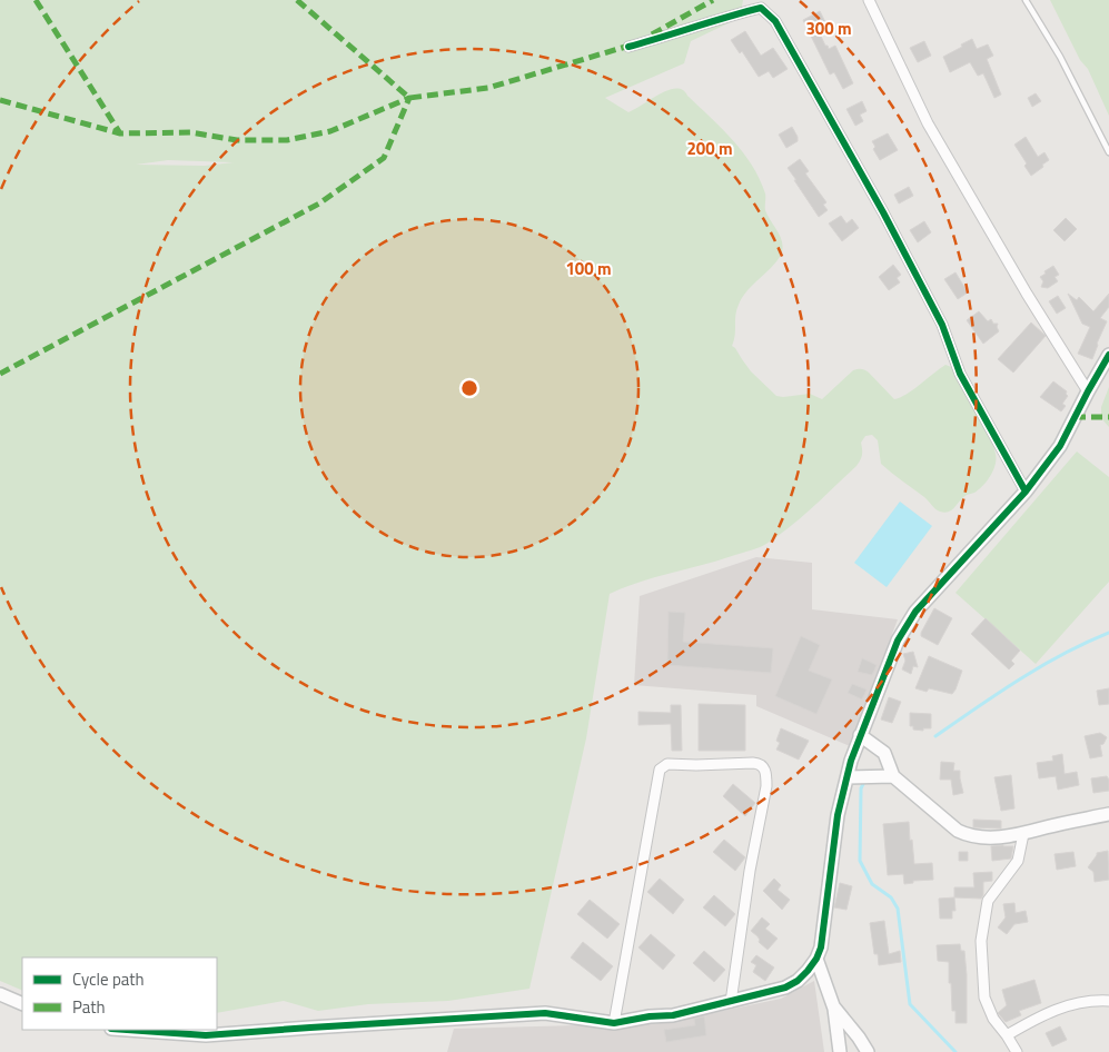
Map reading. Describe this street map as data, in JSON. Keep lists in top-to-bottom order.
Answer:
{
  "legend": ["Cycle path", "Path"],
  "rings": ["300 m", "200 m", "100 m"]
}
